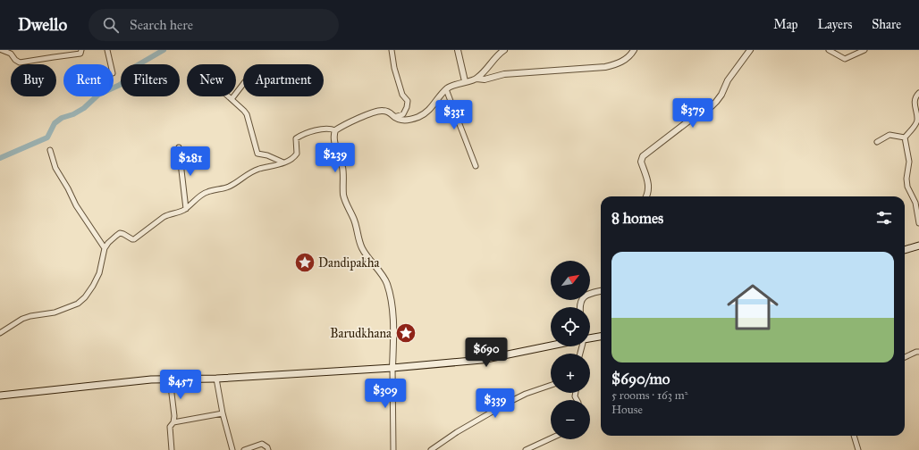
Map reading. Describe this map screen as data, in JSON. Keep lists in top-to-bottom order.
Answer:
{
  "places": {
    "place": ["Dandipakha", "Barudkhana"]
  },
  "north": "top right",
  "page": {
    "header": "Dwello",
    "search": "Search here",
    "nav": ["Map", "Layers", "Share"],
    "chip": [
      "Buy",
      "Rent",
      "Filters",
      "New",
      "Apartment"
    ],
    "price": [
      "$379",
      "$331",
      "$239",
      "$281",
      "$690",
      "$457",
      "$309",
      "$339"
    ],
    "heading": "8 homes",
    "list": [
      {
        "name": "$690/mo",
        "note": "5 rooms · 163 m² · House"
      }
    ],
    "map_buttons": ["+", "−"]
  }
}
